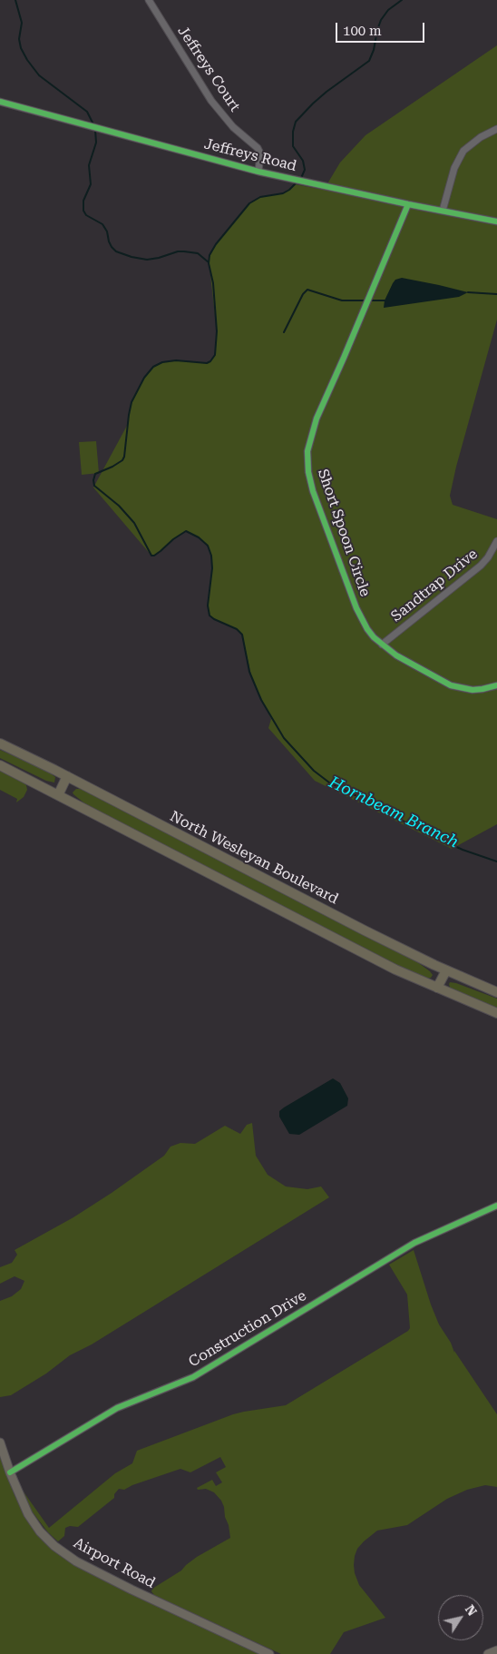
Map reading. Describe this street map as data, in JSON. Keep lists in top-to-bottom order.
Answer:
{
  "streets": {
    "highway": ["North Wesleyan Boulevard"],
    "main road": ["Airport Road"],
    "street": [
      "Jeffreys Court",
      "Jeffreys Road",
      "Short Spoon Circle",
      "Sandtrap Drive",
      "Construction Drive"
    ]
  },
  "crossings": [
    ["Jeffreys Court", "Jeffreys Road"],
    ["Jeffreys Road", "Short Spoon Circle"],
    ["Short Spoon Circle", "Sandtrap Drive"],
    ["Construction Drive", "Airport Road"]
  ],
  "water": ["Hornbeam Branch"],
  "scale_bar": "100 m",
  "north": "top right"
}
